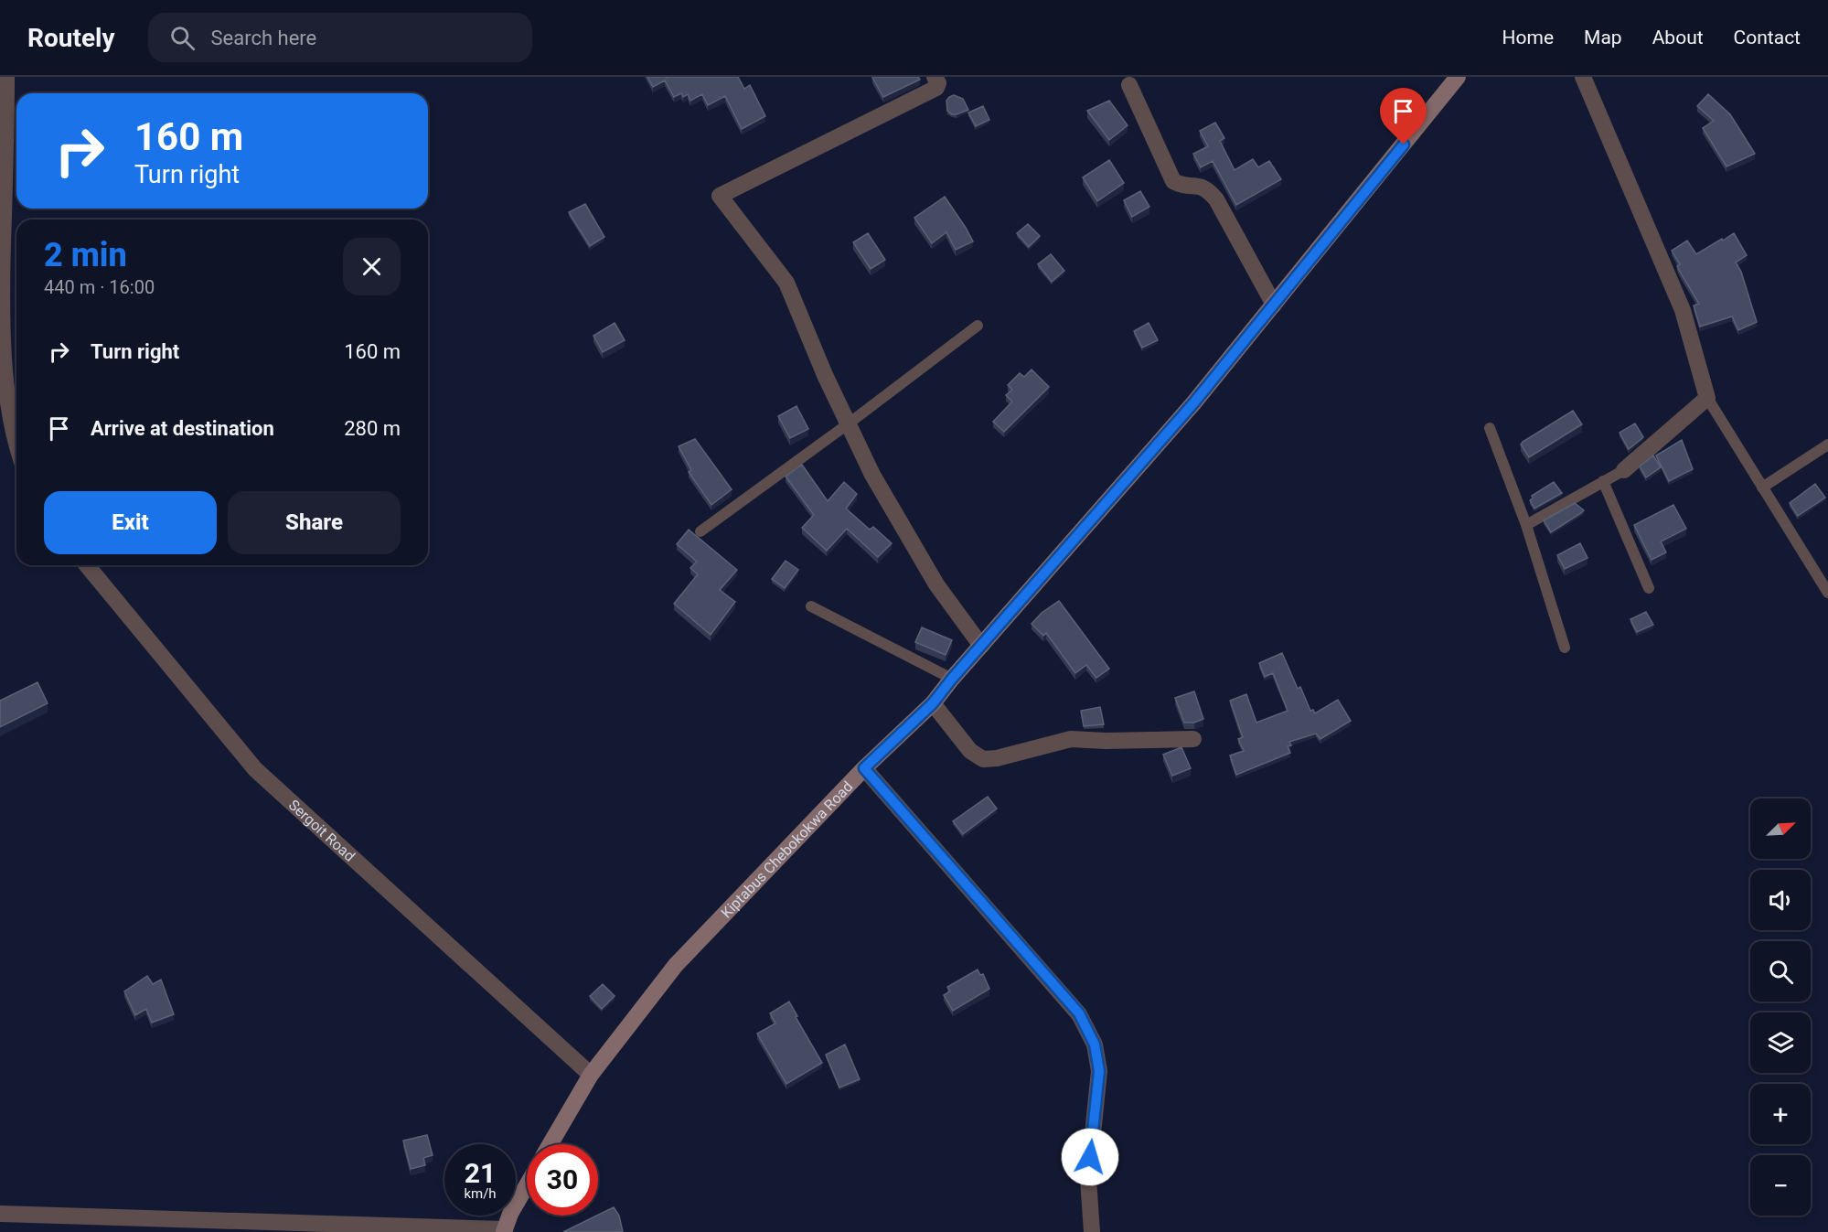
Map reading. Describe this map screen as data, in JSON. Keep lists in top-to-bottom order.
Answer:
{
  "streets": {
    "street": ["Sergoit Road", "Kiptabus Chebokokwa Road"]
  },
  "crossings": [
    ["Sergoit Road", "Kiptabus Chebokokwa Road"]
  ],
  "north": "top right",
  "page": {
    "header": "Routely",
    "search": "Search here",
    "nav": [
      "Home",
      "Map",
      "About",
      "Contact"
    ],
    "turn": ["160 m", "Turn right"],
    "heading": ["2 min", "440 m · 16:00"],
    "list": [
      {
        "name": "Turn right",
        "value": "160 m"
      },
      {
        "name": "Arrive at destination",
        "value": "280 m"
      }
    ],
    "buttons": ["Exit", "Share"],
    "map_buttons": ["+", "−"],
    "speed": "21 km/h",
    "limit": "30"
  }
}
